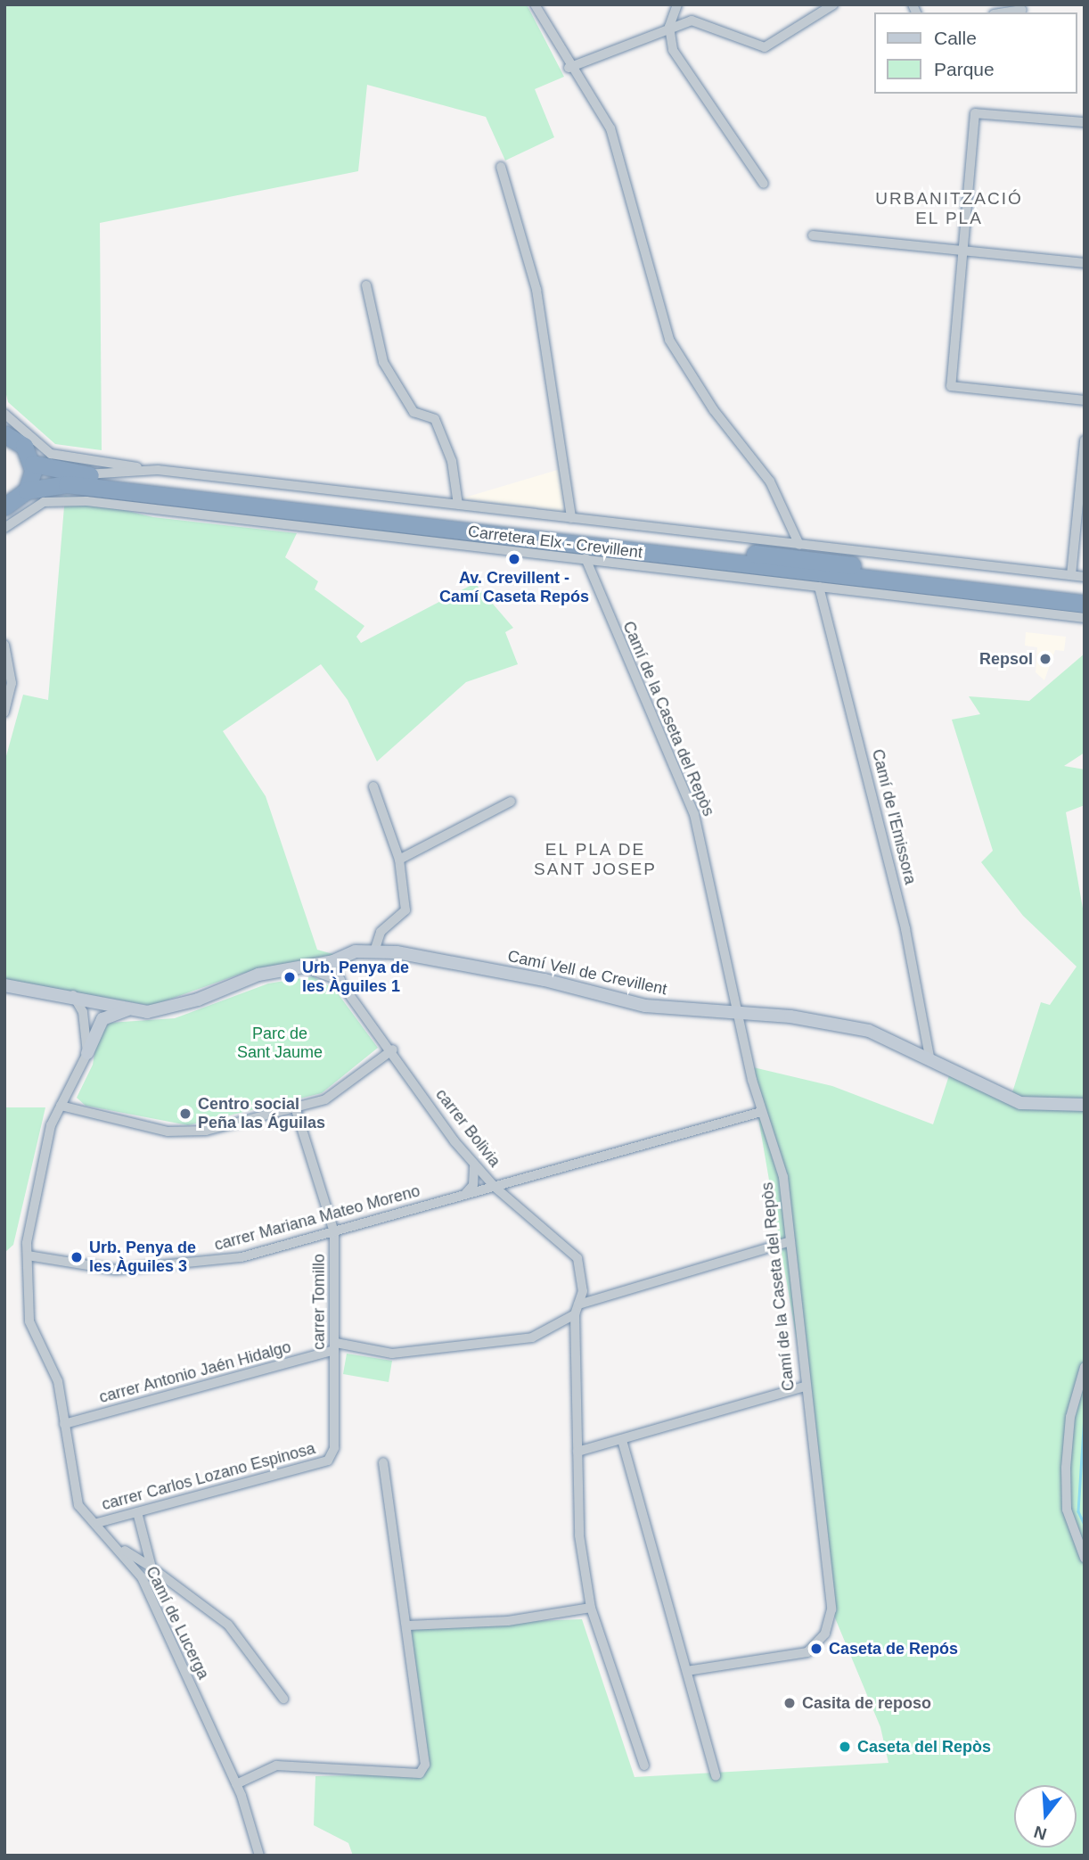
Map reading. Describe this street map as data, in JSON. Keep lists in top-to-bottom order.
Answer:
{
  "streets": {
    "highway": ["Carretera Elx - Crevillent"],
    "street": [
      "Camí de la Caseta del Repòs",
      "Camí de l'Emissora",
      "Camí Vell de Crevillent",
      "carrer Bolivia",
      "carrer Mariana Mateo Moreno",
      "carrer Tomillo",
      "carrer Antonio Jaén Hidalgo",
      "carrer Carlos Lozano Espinosa",
      "Camí de Lucerga"
    ]
  },
  "crossings": [
    ["Camí de la Caseta del Repòs", "Camí Vell de Crevillent"],
    ["Camí de la Caseta del Repòs", "carrer Mariana Mateo Moreno"],
    ["Camí de l'Emissora", "Camí Vell de Crevillent"],
    ["carrer Bolivia", "carrer Mariana Mateo Moreno"],
    ["carrer Mariana Mateo Moreno", "carrer Tomillo"],
    ["carrer Mariana Mateo Moreno", "Camí de Lucerga"],
    ["carrer Tomillo", "carrer Antonio Jaén Hidalgo"],
    ["carrer Tomillo", "carrer Carlos Lozano Espinosa"],
    ["carrer Antonio Jaén Hidalgo", "Camí de Lucerga"],
    ["carrer Carlos Lozano Espinosa", "Camí de Lucerga"]
  ],
  "districts": ["URBANITZACIÓ EL PLA", "EL PLA DE SANT JOSEP"],
  "parks": ["Parc de Sant Jaume"],
  "places": [
    "Av. Crevillent - Camí Caseta Repós",
    "Repsol",
    "Urb. Penya de les Àguiles 1",
    "Centro social Peña las Águilas",
    "Urb. Penya de les Àguiles 3",
    "Caseta de Repós",
    "Casita de reposo",
    "Caseta del Repòs"
  ],
  "legend": ["Calle", "Parque"],
  "north": "bottom"
}
